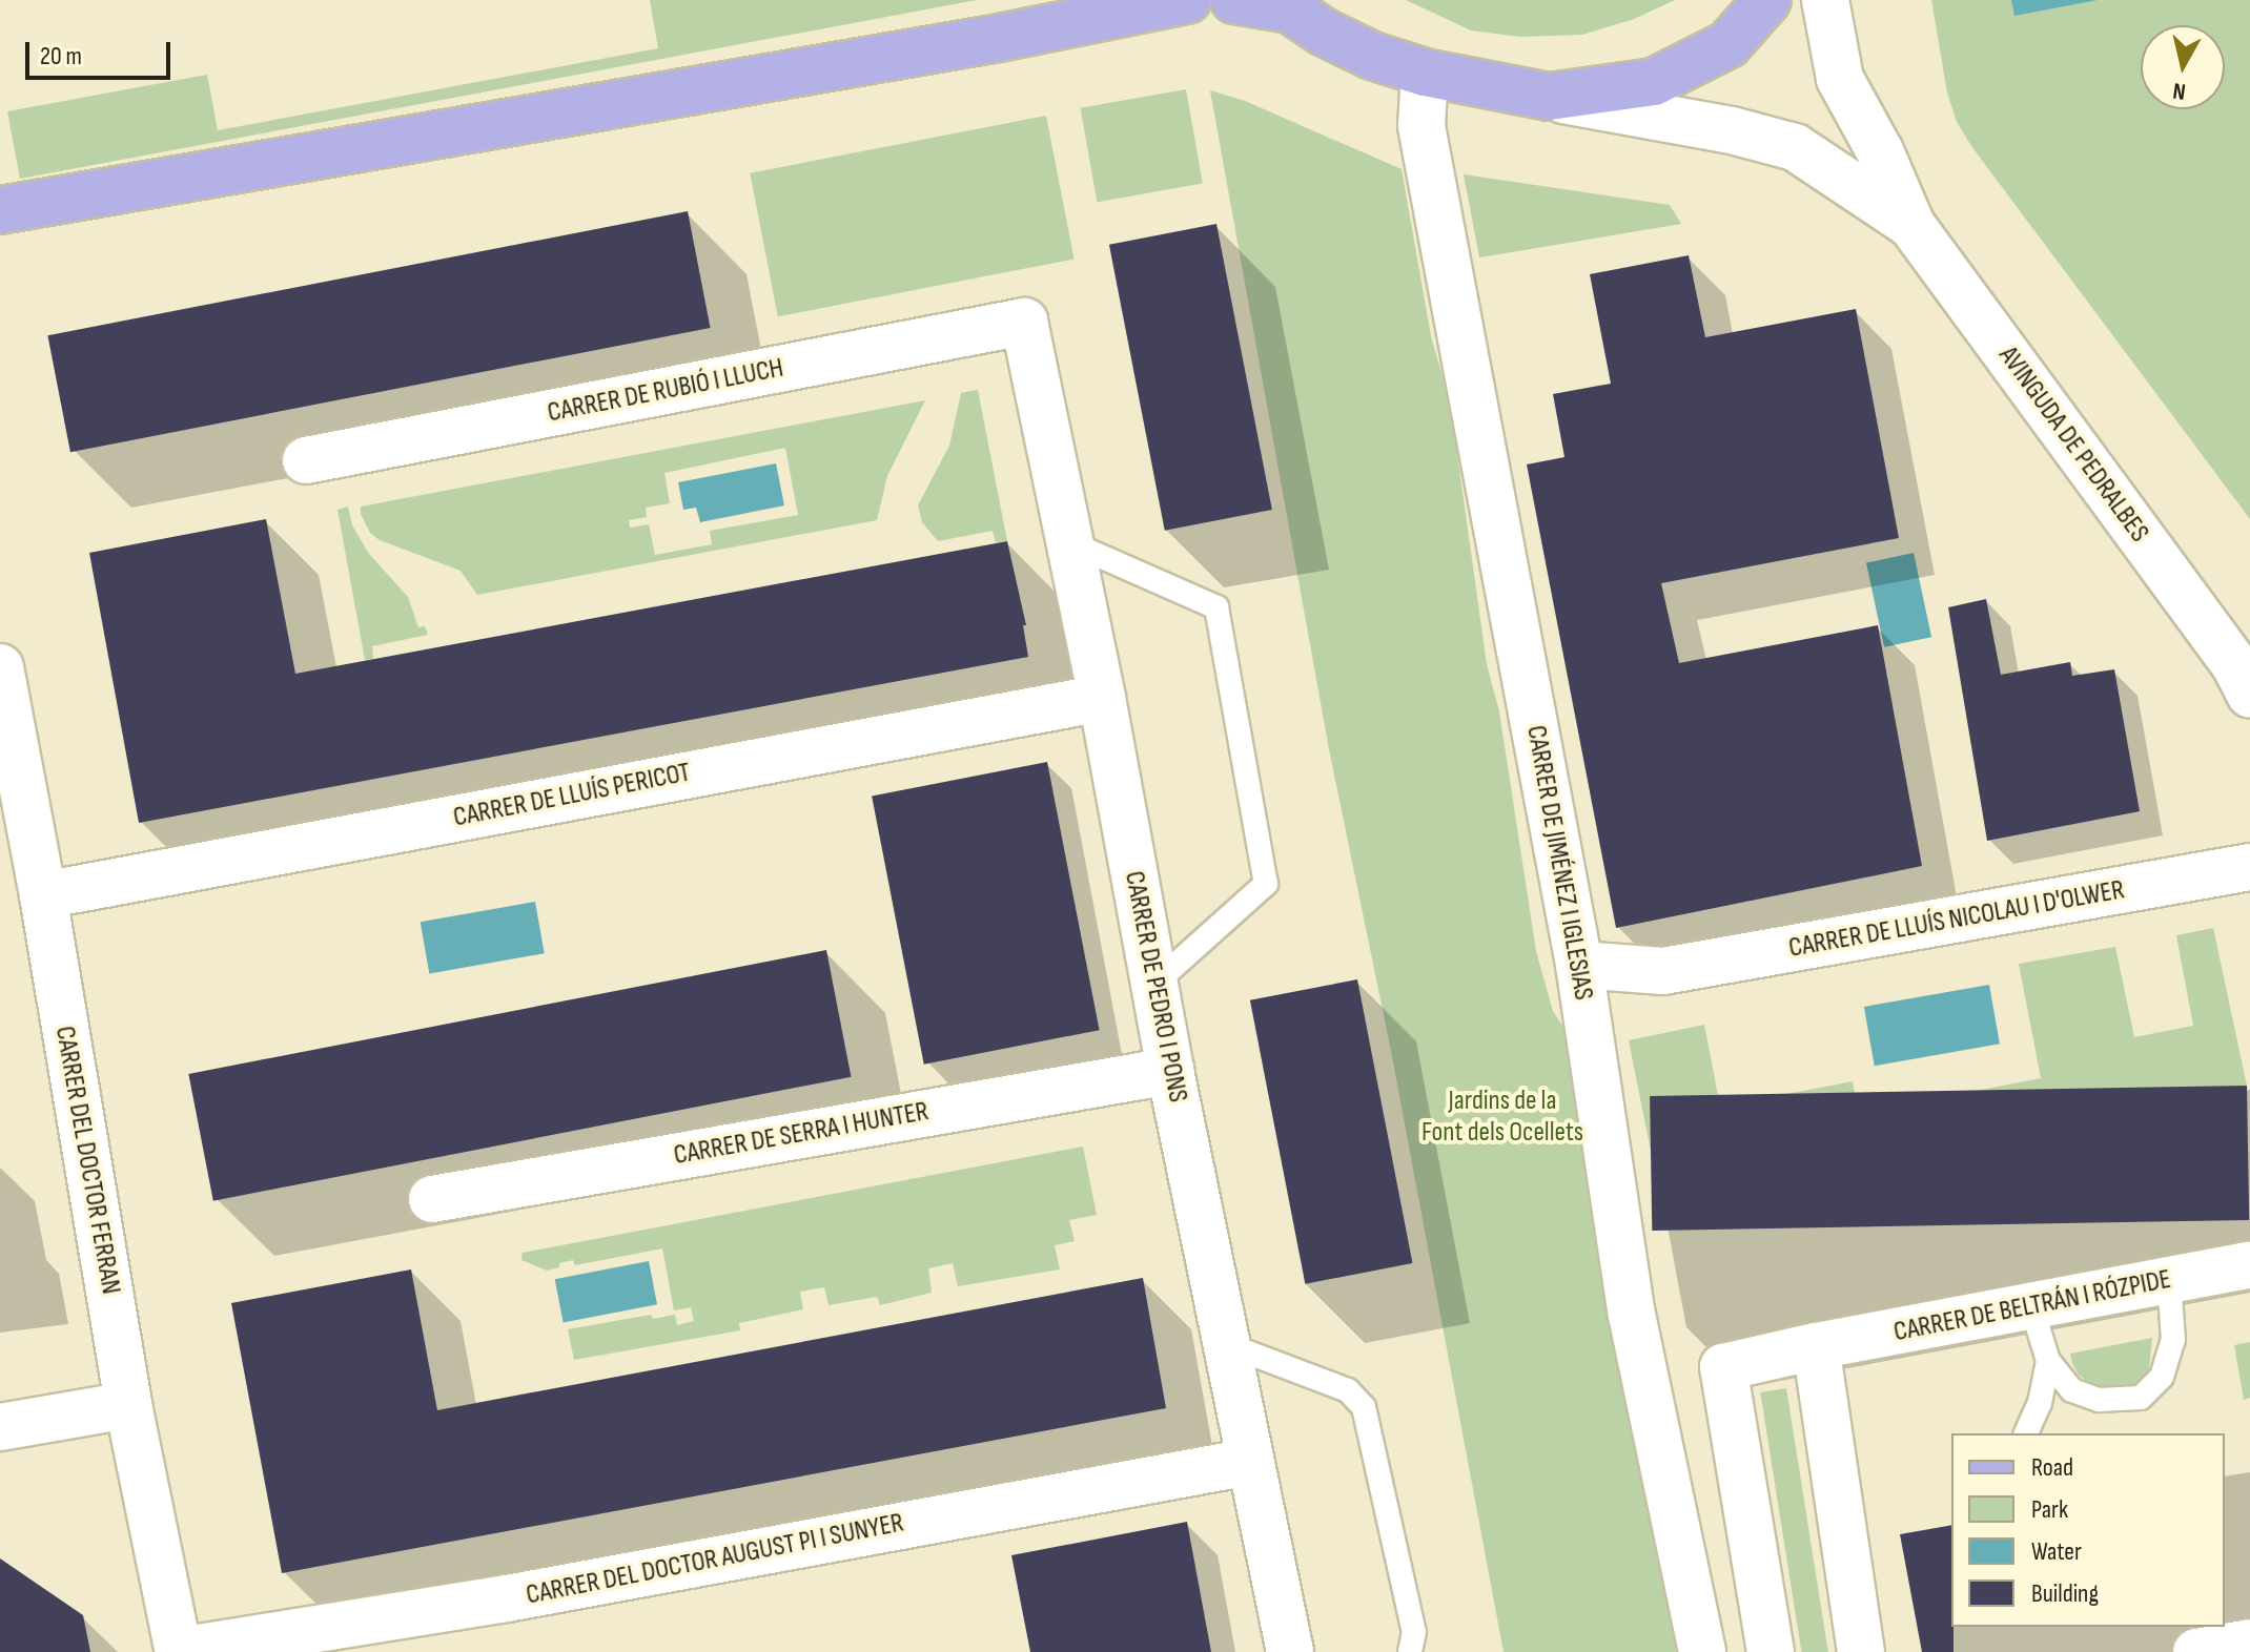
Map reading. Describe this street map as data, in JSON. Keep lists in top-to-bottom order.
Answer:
{
  "streets": {
    "street": [
      "CARRER DE RUBIÓ I LLUCH",
      "AVINGUDA DE PEDRALBES",
      "CARRER DE LLUÍS PERICOT",
      "CARRER DE JIMÉNEZ I IGLESIAS",
      "CARRER DE LLUÍS NICOLAU I D'OLWER",
      "CARRER DE PEDRO I PONS",
      "CARRER DE SERRA I HUNTER",
      "CARRER DEL DOCTOR FERRAN",
      "CARRER DE BELTRÁN I RÓZPIDE",
      "CARRER DEL DOCTOR AUGUST PI I SUNYER"
    ]
  },
  "crossings": [
    ["CARRER DE RUBIÓ I LLUCH", "CARRER DE PEDRO I PONS"],
    ["CARRER DE LLUÍS PERICOT", "CARRER DE PEDRO I PONS"],
    ["CARRER DE LLUÍS PERICOT", "CARRER DEL DOCTOR FERRAN"],
    ["CARRER DE JIMÉNEZ I IGLESIAS", "CARRER DE LLUÍS NICOLAU I D'OLWER"],
    ["CARRER DE PEDRO I PONS", "CARRER DE SERRA I HUNTER"],
    ["CARRER DE PEDRO I PONS", "CARRER DEL DOCTOR AUGUST PI I SUNYER"],
    ["CARRER DEL DOCTOR FERRAN", "CARRER DEL DOCTOR AUGUST PI I SUNYER"]
  ],
  "parks": ["Jardins de la Font dels Ocellets"],
  "legend": [
    "Road",
    "Park",
    "Water",
    "Building"
  ],
  "scale_bar": "20 m",
  "north": "bottom"
}
